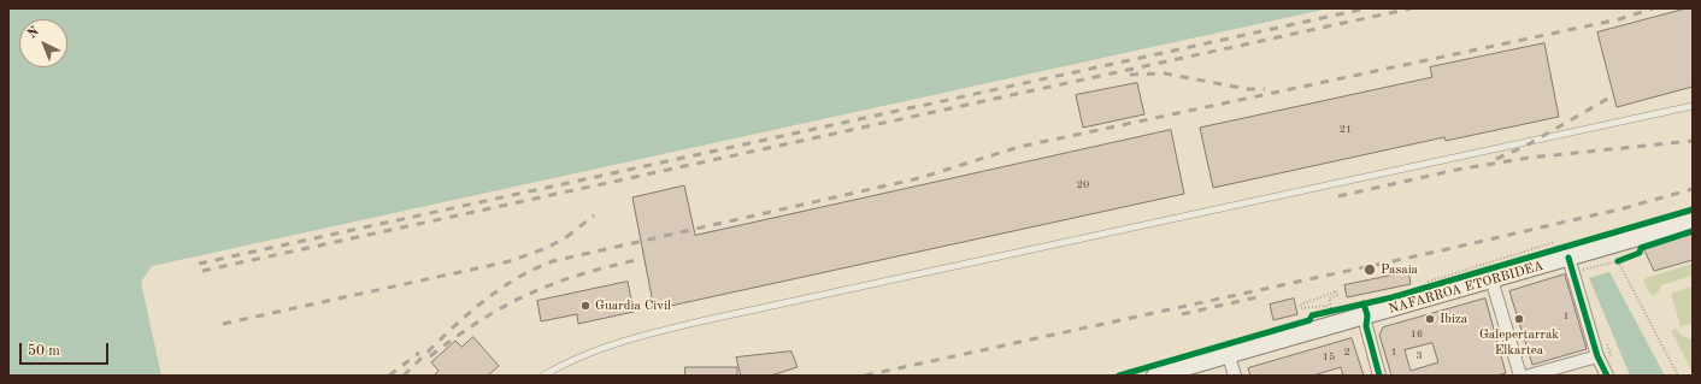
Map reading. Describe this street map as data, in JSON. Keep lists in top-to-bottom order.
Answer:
{
  "streets": {
    "main road": ["NAFARROA ETORBIDEA"]
  },
  "places": [
    "Pasaia",
    "Guardia Civil",
    "Ibiza",
    "Galepertarrak Elkartea"
  ],
  "house_numbers": [
    "21",
    "20",
    "1",
    "16",
    "2",
    "1",
    "3",
    "15"
  ],
  "scale_bar": "50 m",
  "north": "top left"
}
